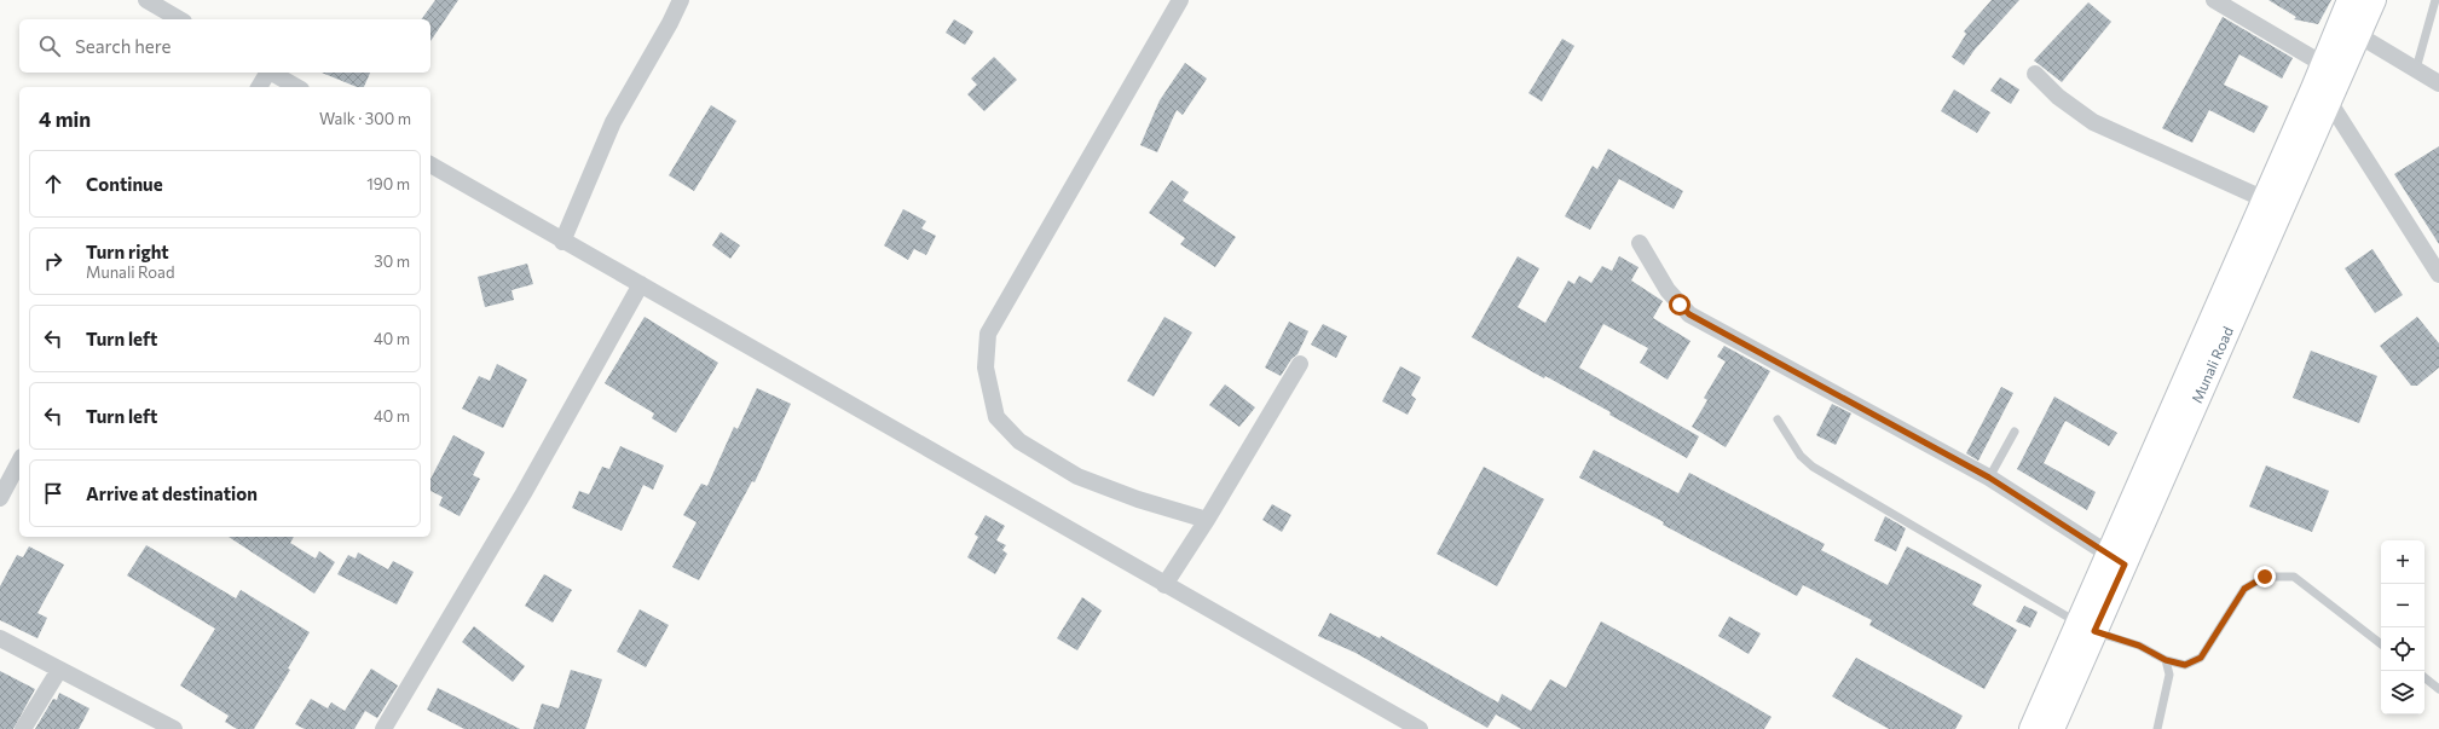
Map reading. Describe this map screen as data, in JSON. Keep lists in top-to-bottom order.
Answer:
{
  "streets": {
    "main road": ["Munali Road"]
  },
  "page": {
    "search": "Search here",
    "heading": ["4 min", "Walk · 300 m"],
    "list": [
      ["Continue", "190 m"],
      ["Turn right", "Munali Road", "30 m"],
      ["Turn left", "40 m"],
      ["Turn left", "40 m"],
      "Arrive at destination"
    ],
    "map_buttons": ["+", "−"]
  }
}
